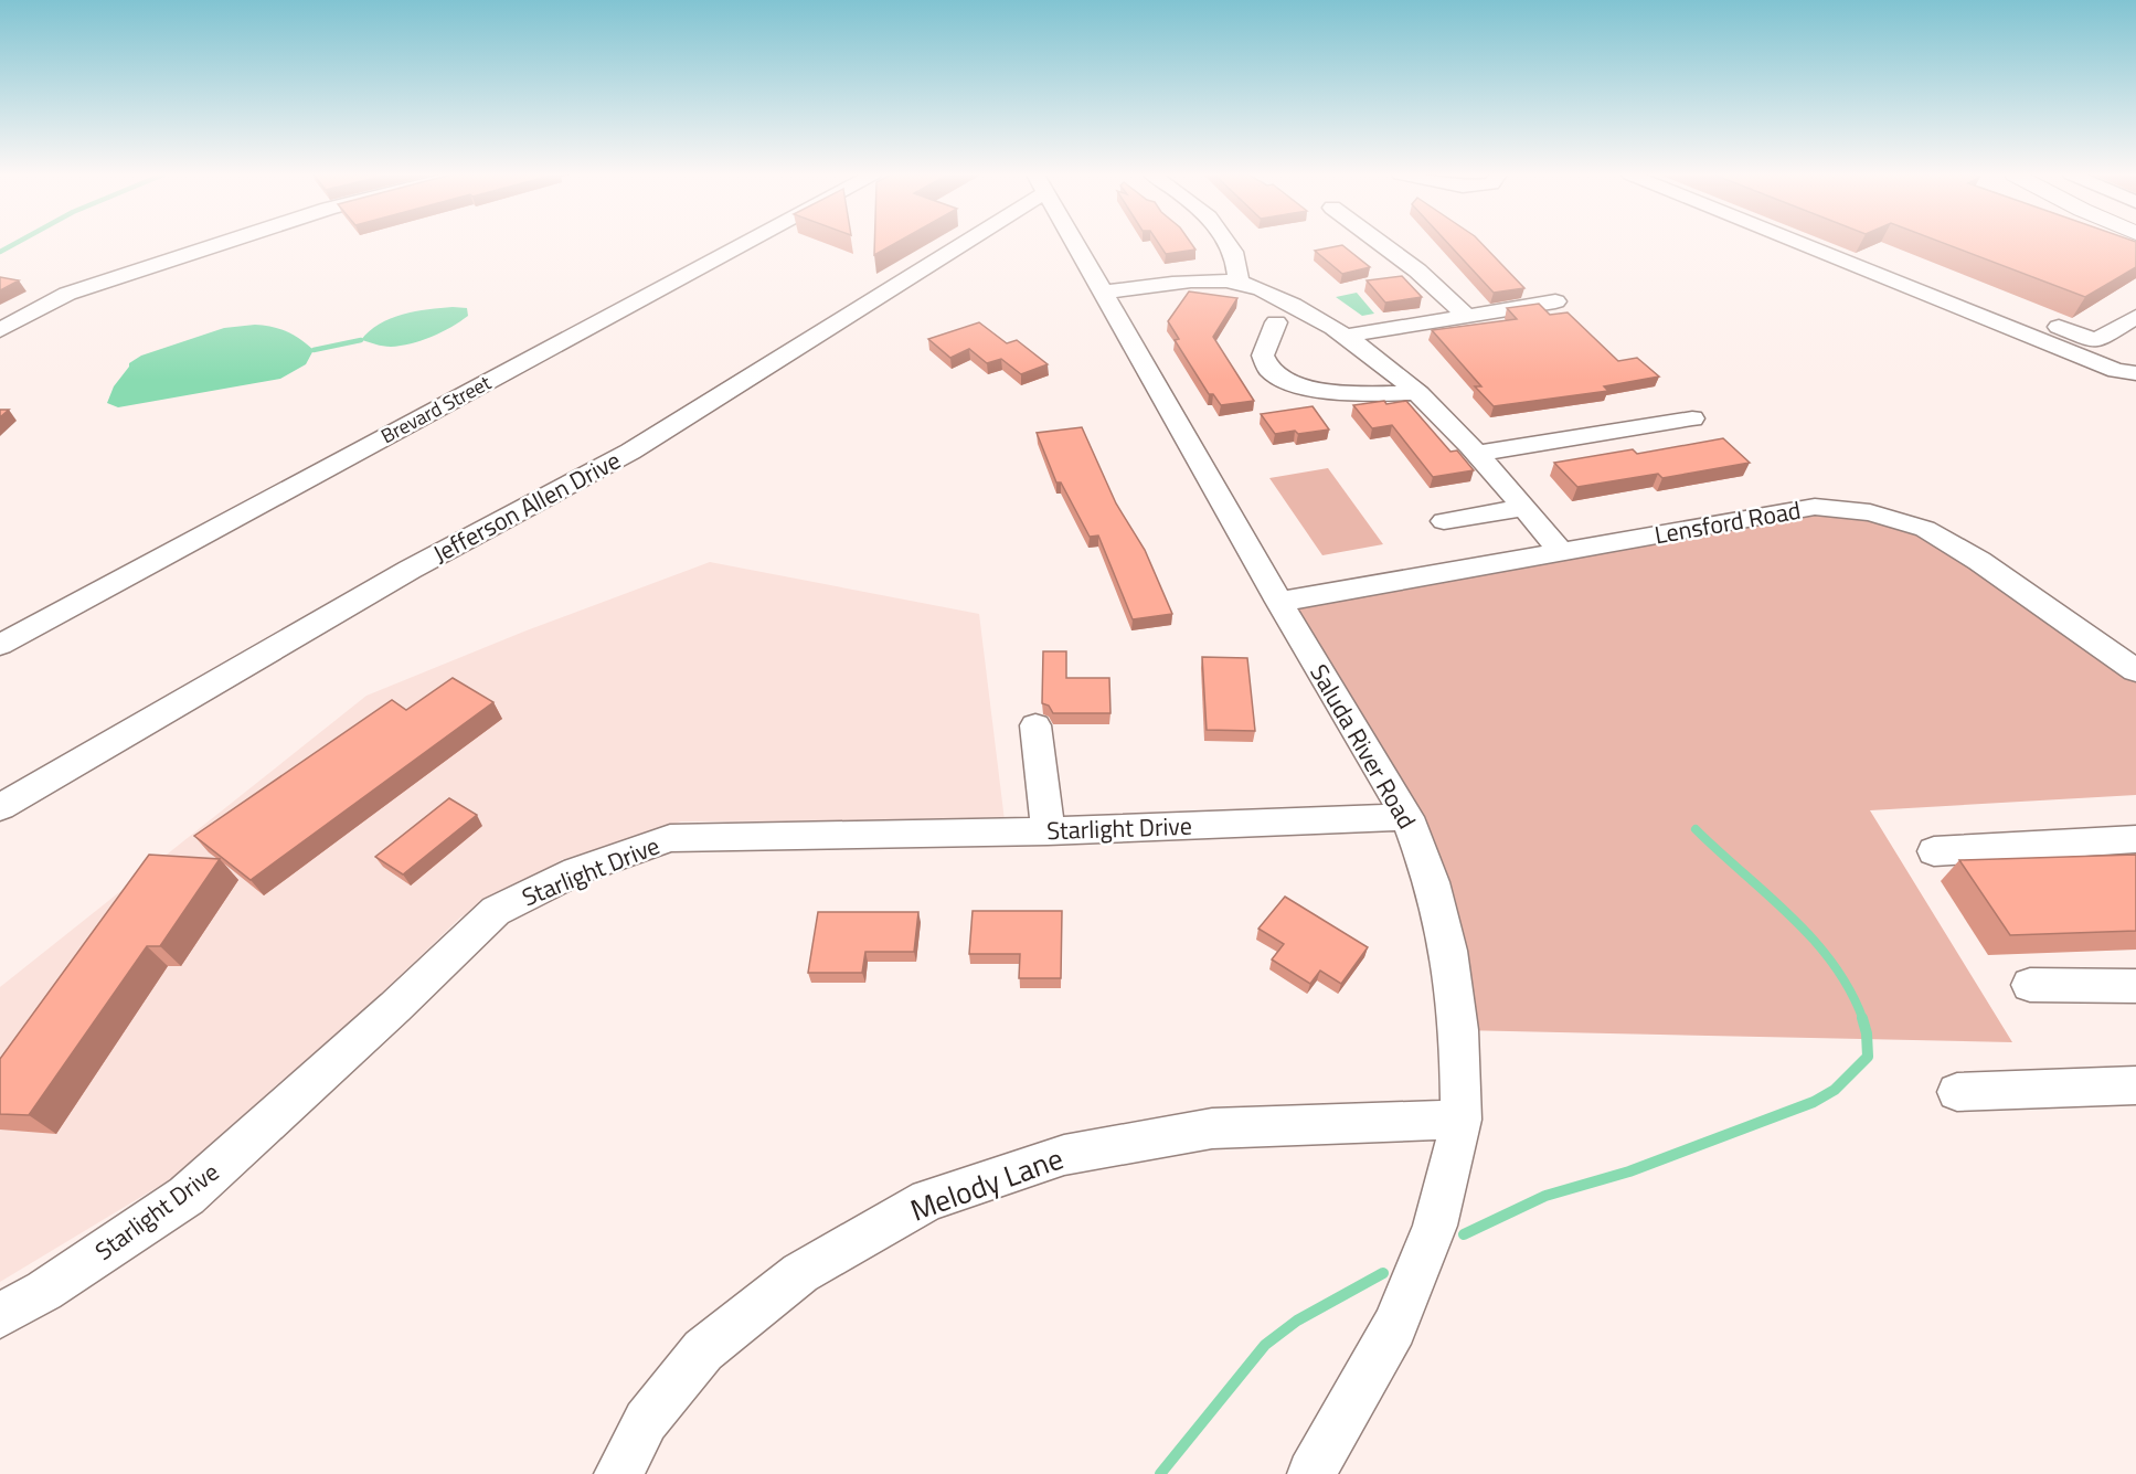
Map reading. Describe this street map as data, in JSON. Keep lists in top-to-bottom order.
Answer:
{
  "streets": {
    "street": [
      "Brevard Street",
      "Jefferson Allen Drive",
      "Lensford Road",
      "Saluda River Road",
      "Starlight Drive",
      "Melody Lane"
    ]
  },
  "crossings": [
    ["Lensford Road", "Saluda River Road"],
    ["Saluda River Road", "Starlight Drive"],
    ["Saluda River Road", "Melody Lane"]
  ]
}
